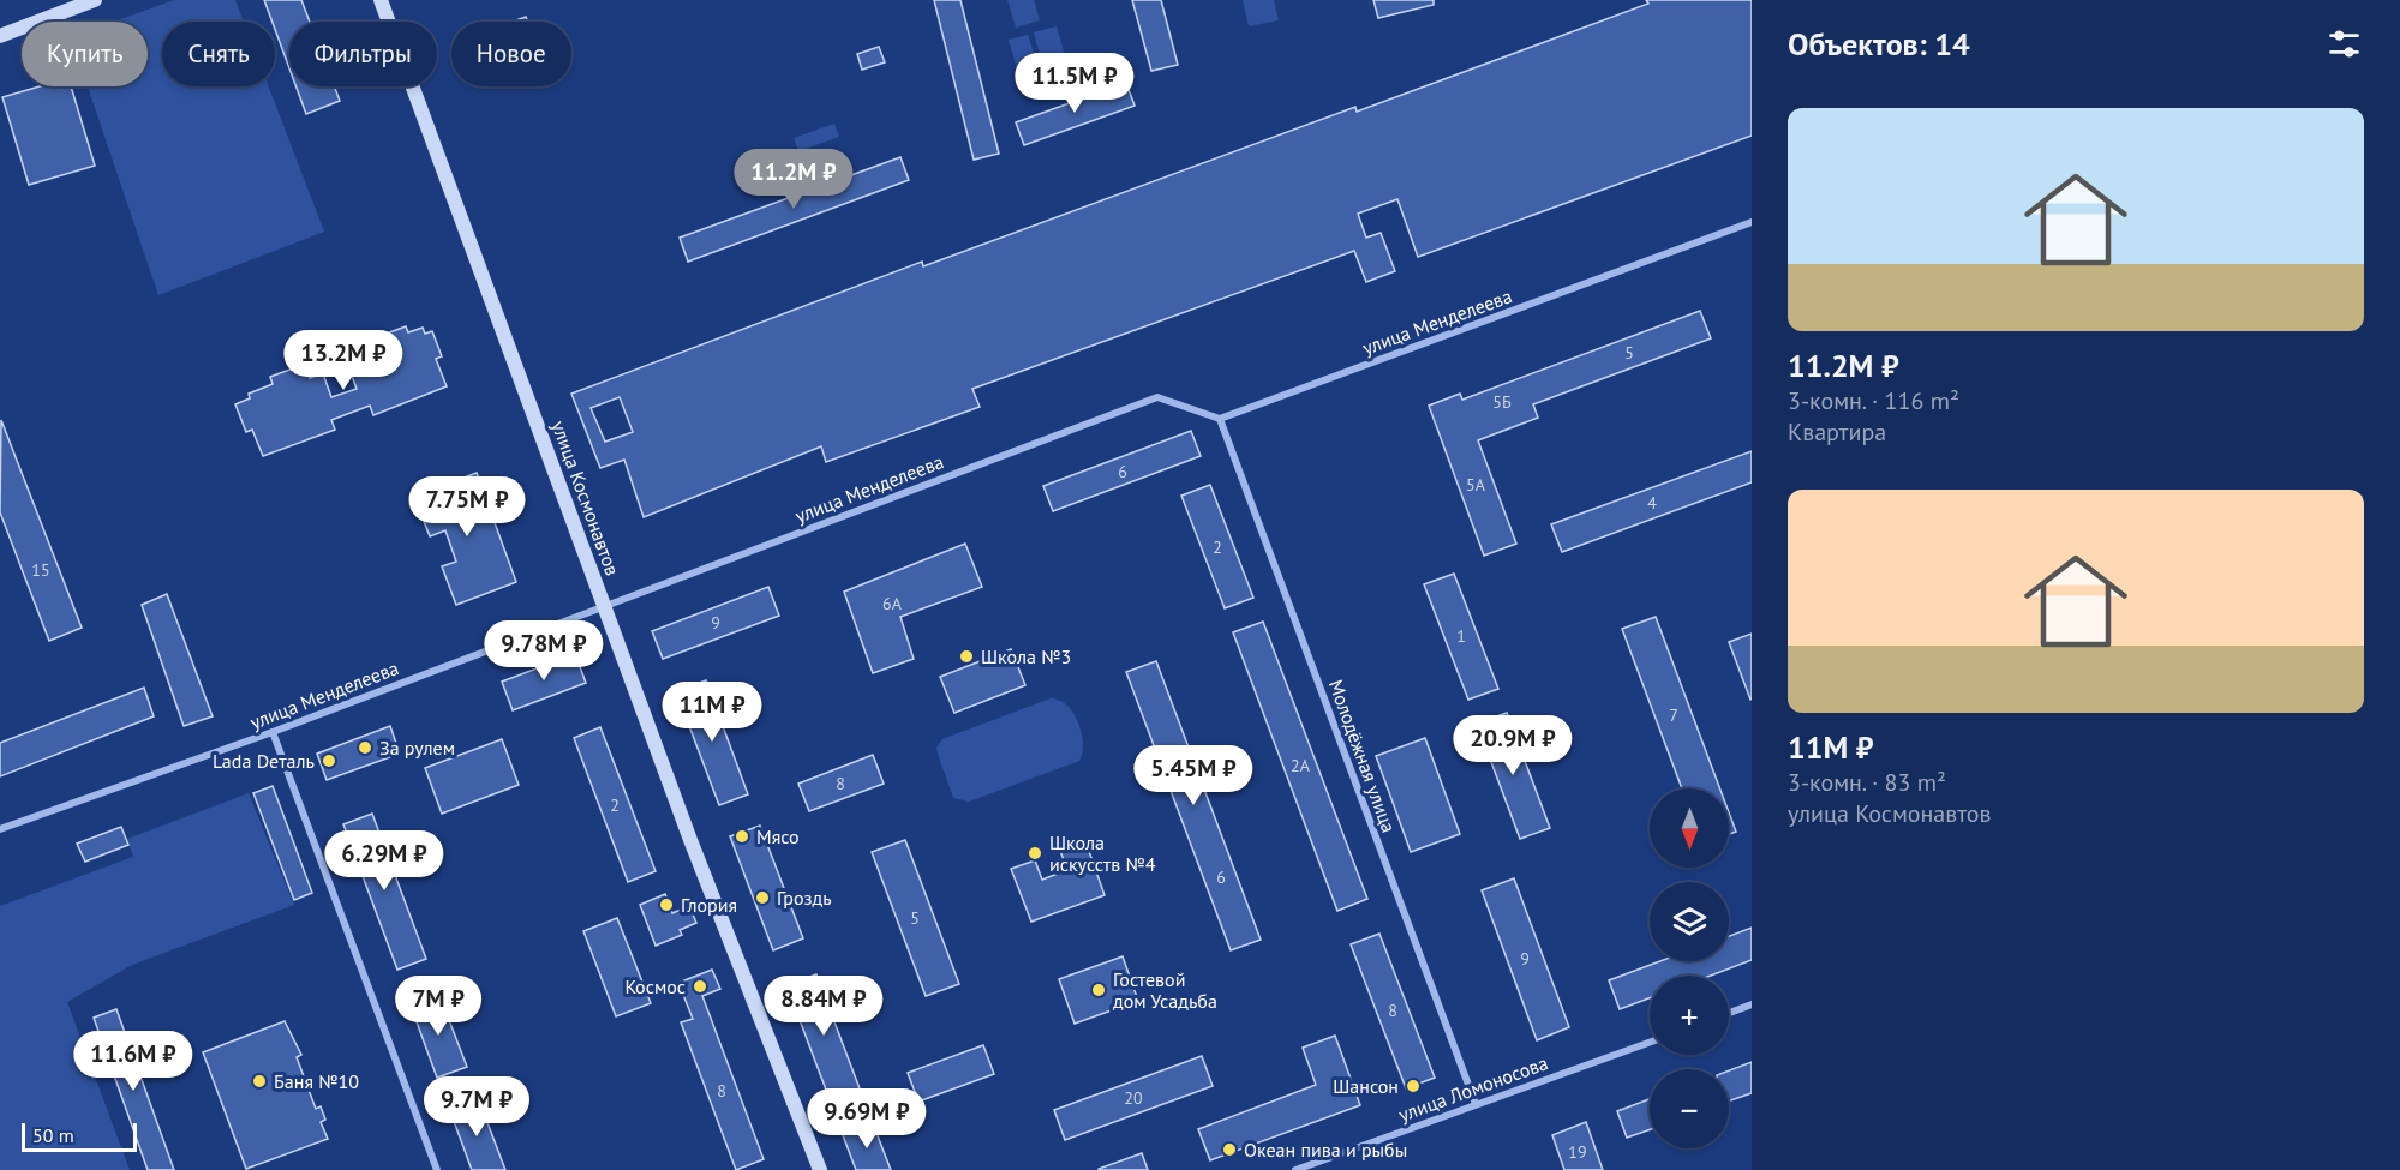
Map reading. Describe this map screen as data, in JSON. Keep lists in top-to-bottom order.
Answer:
{
  "streets": {
    "street": [
      "улица Менделеева",
      "улица Космонавтов",
      "Молодёжная улица",
      "улица Ломоносова"
    ]
  },
  "crossings": [
    ["улица Менделеева", "улица Космонавтов"],
    ["улица Менделеева", "Молодёжная улица"],
    ["Молодёжная улица", "улица Ломоносова"]
  ],
  "places": [
    "Школа №3",
    "За рулем",
    "Lada Dеталь",
    "Мясо",
    "Школа искусств №4",
    "Гроздь",
    "Глория",
    "Космос",
    "Гостевой дом Усадьба",
    "Баня №10",
    "Шансон",
    "Океан пива и рыбы"
  ],
  "house_numbers": [
    "5",
    "5Б",
    "6",
    "5А",
    "4",
    "2",
    "15",
    "6А",
    "9",
    "1",
    "7",
    "2А",
    "8",
    "2",
    "6",
    "5",
    "9",
    "8",
    "8",
    "20",
    "19"
  ],
  "scale_bar": "50 m",
  "north": "bottom",
  "page": {
    "heading": "Объектов: 14",
    "chip": [
      "Купить",
      "Снять",
      "Фильтры",
      "Новое"
    ],
    "price": [
      "11.5M ₽",
      "11.2M ₽",
      "13.2M ₽",
      "7.75M ₽",
      "9.78M ₽",
      "11M ₽",
      "20.9M ₽",
      "5.45M ₽",
      "6.29M ₽",
      "7M ₽",
      "8.84M ₽",
      "11.6M ₽",
      "9.7M ₽",
      "9.69M ₽"
    ],
    "list": [
      {
        "name": "11.2M ₽",
        "note": "3-комн. · 116 m² · Квартира"
      },
      {
        "name": "11M ₽",
        "note": "3-комн. · 83 m² · улица Космонавтов"
      }
    ],
    "map_buttons": ["+", "−"],
    "scale": "50 m"
  }
}
